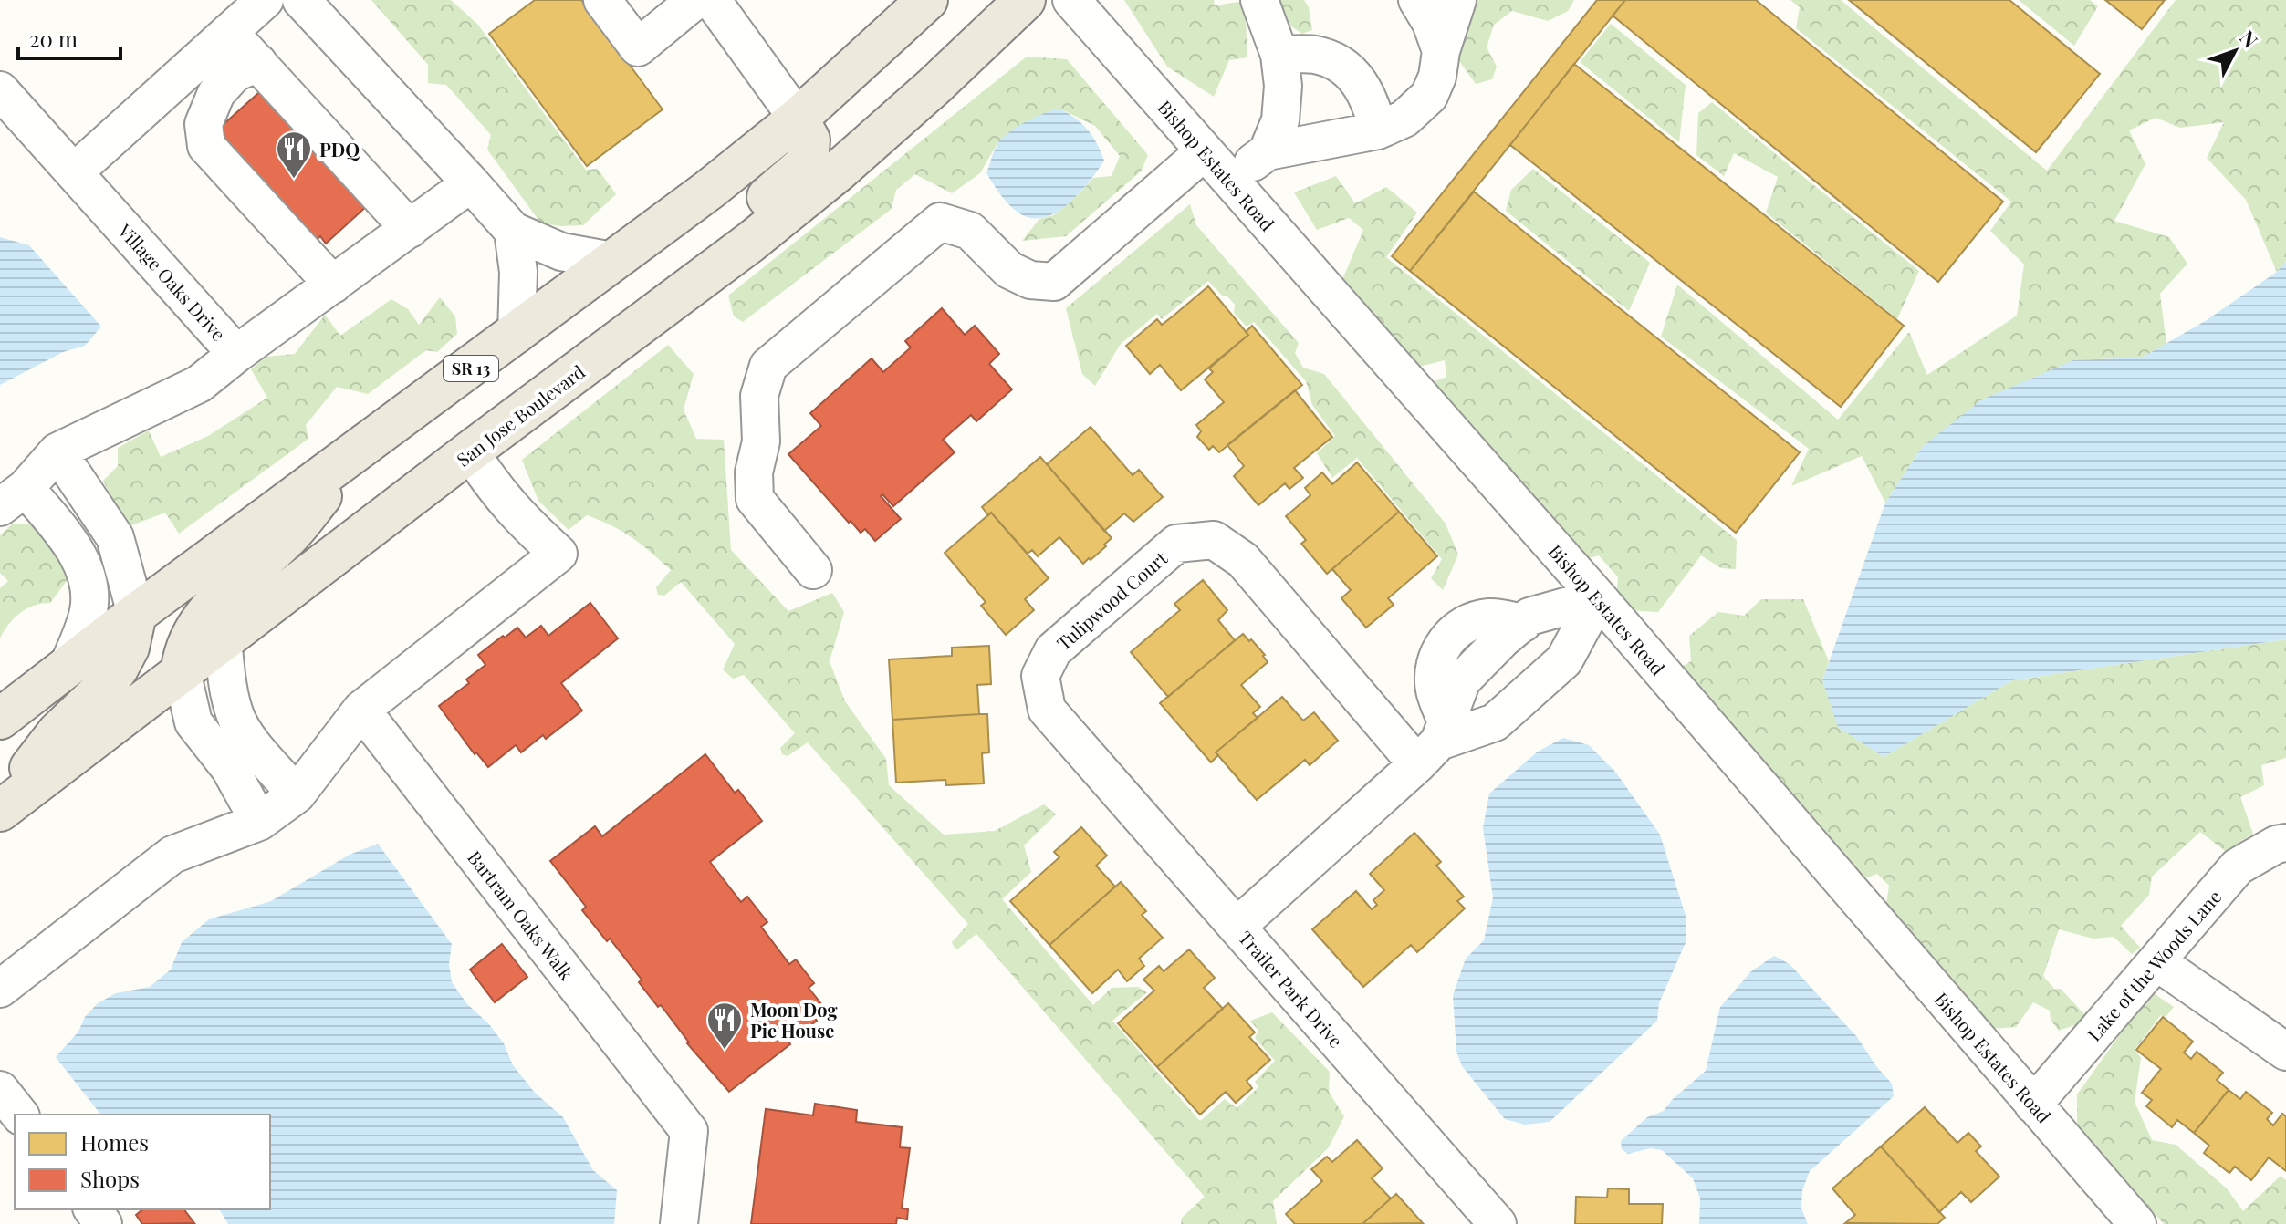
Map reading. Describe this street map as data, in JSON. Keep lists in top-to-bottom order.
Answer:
{
  "streets": {
    "main road": ["SR 13", "San Jose Boulevard"],
    "street": [
      "Bishop Estates Road",
      "Village Oaks Drive",
      "Tulipwood Court",
      "Bartram Oaks Walk",
      "Lake of the Woods Lane",
      "Trailer Park Drive"
    ]
  },
  "crossings": [
    ["Bishop Estates Road", "Lake of the Woods Lane"],
    ["Bishop Estates Road", "Trailer Park Drive"],
    ["Village Oaks Drive", "SR 13"],
    ["Tulipwood Court", "Trailer Park Drive"]
  ],
  "places": {
    "restaurant": ["PDQ", "Moon Dog Pie House"]
  },
  "legend": ["Homes", "Shops"],
  "scale_bar": "20 m",
  "north": "top right"
}
